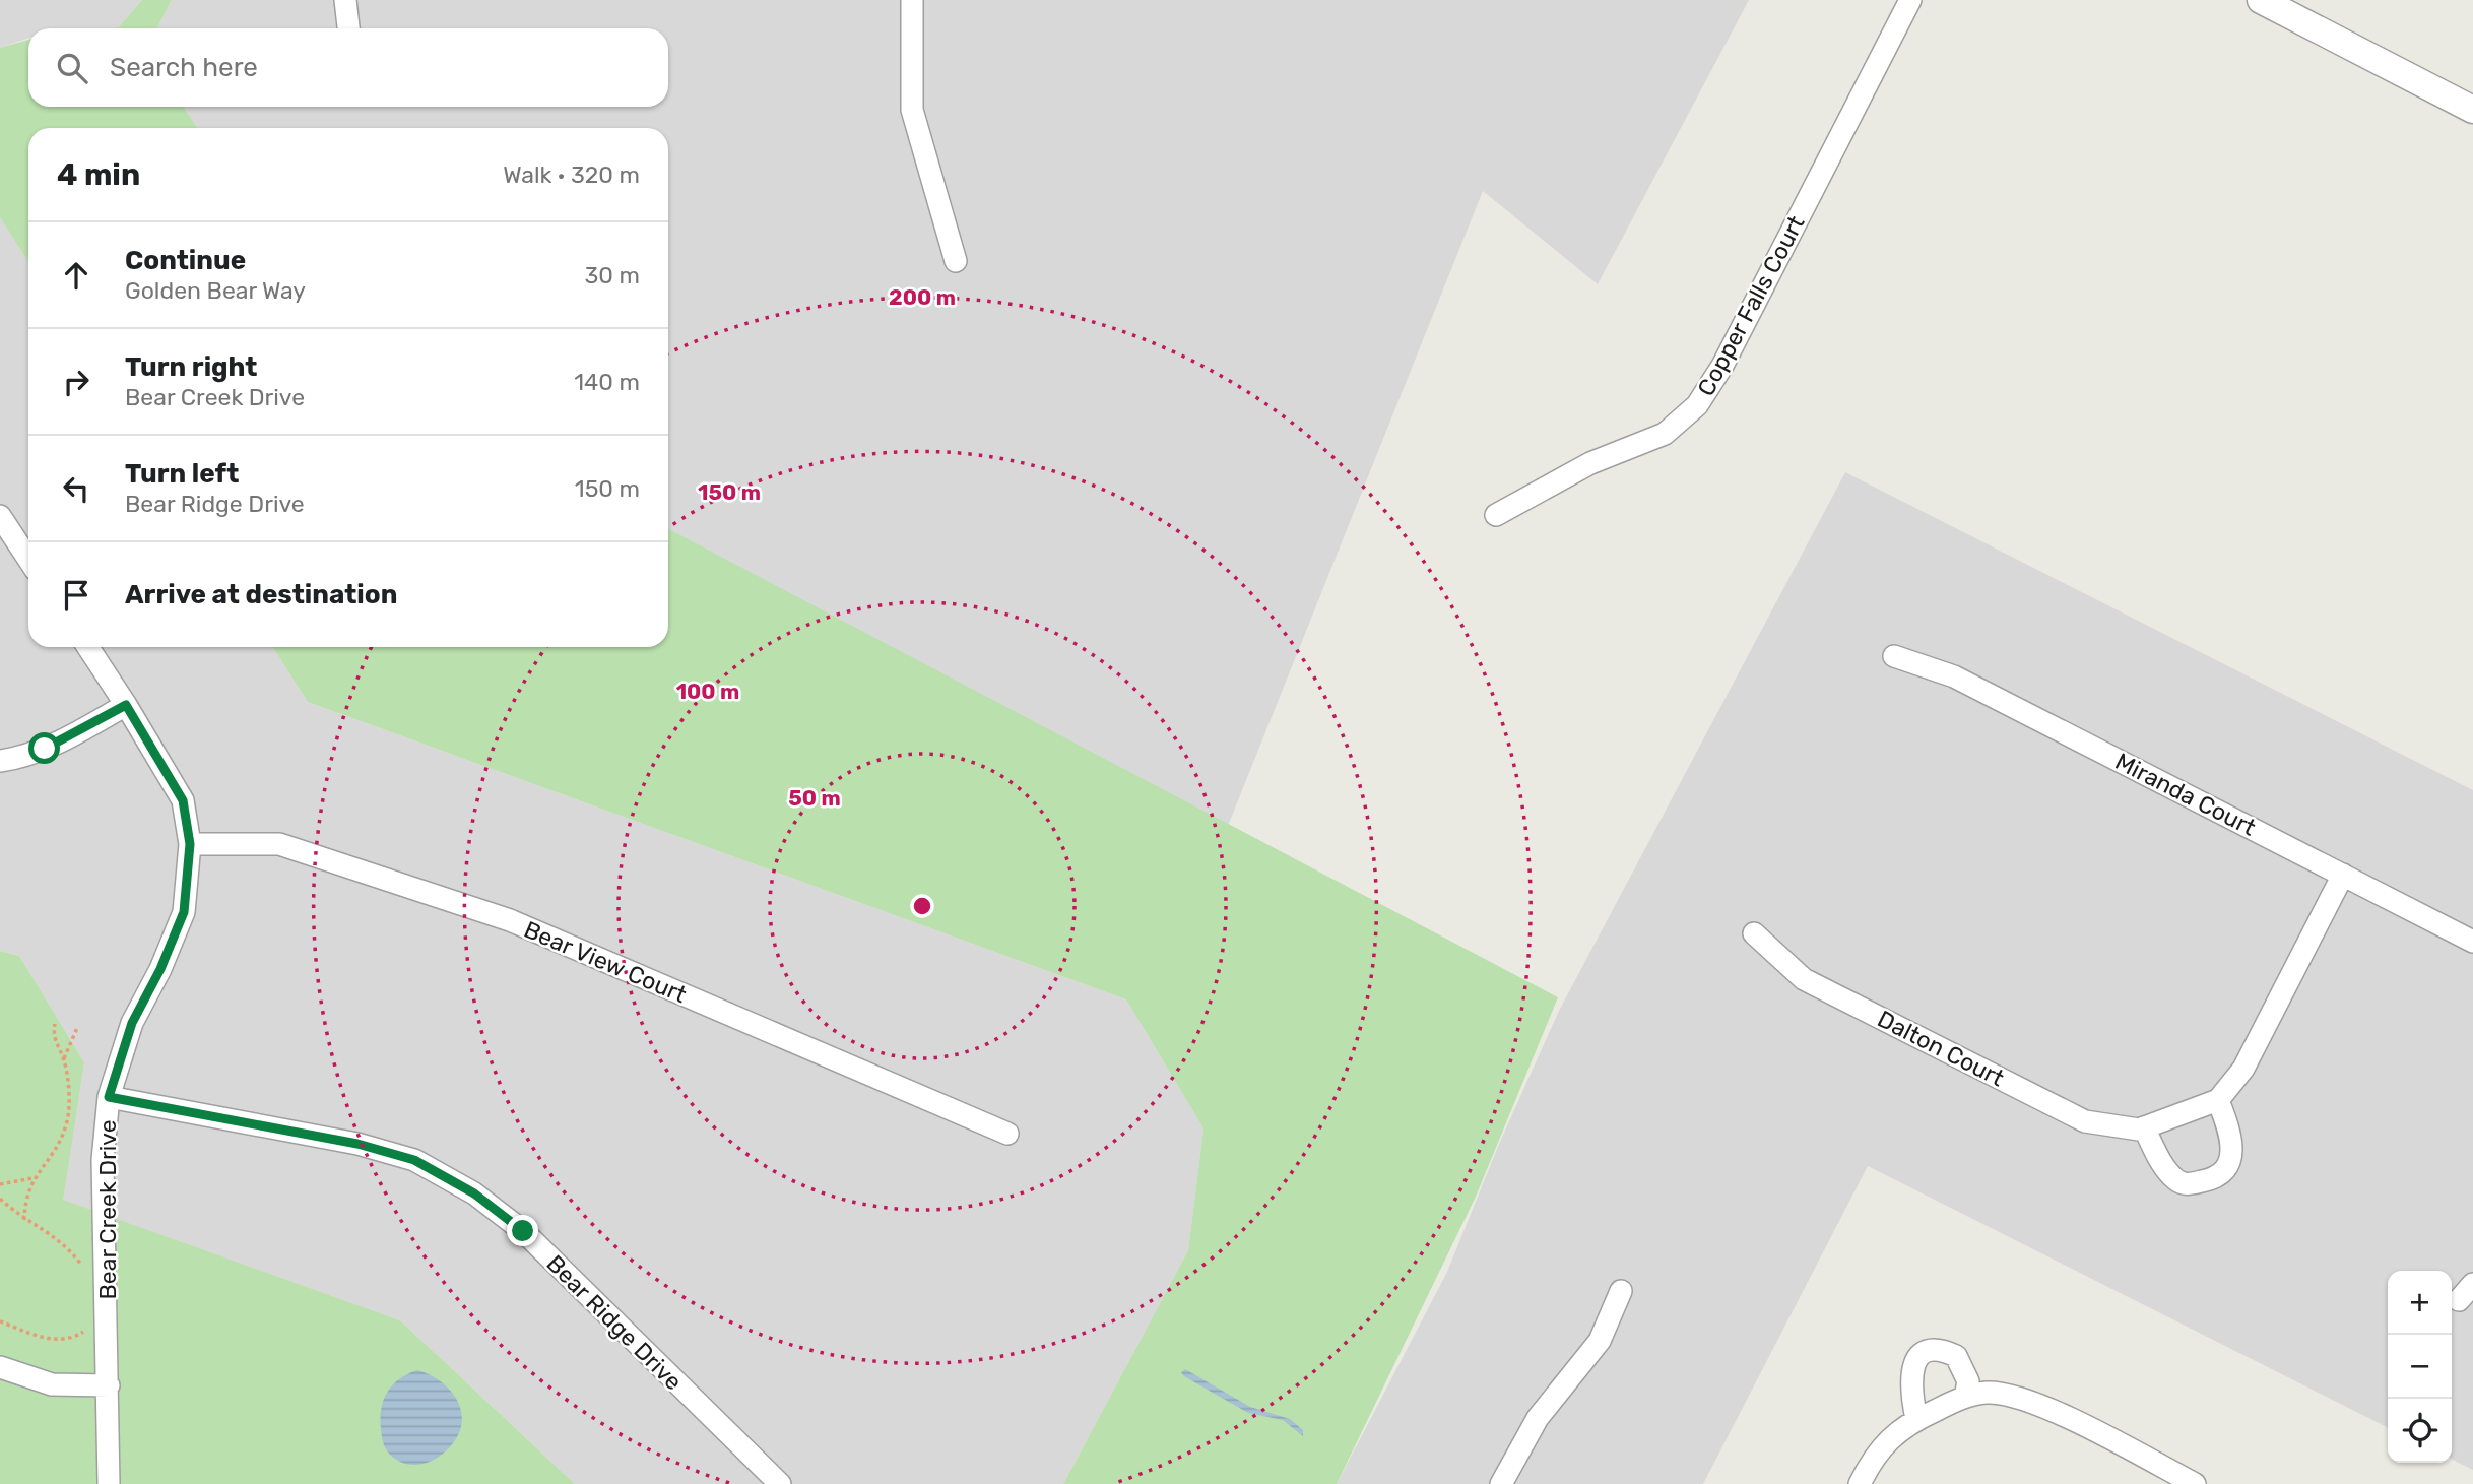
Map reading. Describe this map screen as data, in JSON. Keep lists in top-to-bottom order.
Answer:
{
  "streets": {
    "street": [
      "Copper Falls Court",
      "Miranda Court",
      "Bear View Court",
      "Dalton Court",
      "Bear Creek Drive",
      "Bear Ridge Drive"
    ]
  },
  "crossings": [
    ["Bear View Court", "Bear Creek Drive"],
    ["Bear Creek Drive", "Bear Ridge Drive"]
  ],
  "page": {
    "search": "Search here",
    "heading": ["4 min", "Walk · 320 m"],
    "list": [
      ["Continue", "Golden Bear Way", "30 m"],
      ["Turn right", "Bear Creek Drive", "140 m"],
      ["Turn left", "Bear Ridge Drive", "150 m"],
      "Arrive at destination"
    ],
    "map_buttons": ["+", "−"]
  },
  "rings": [
    "200 m",
    "150 m",
    "100 m",
    "50 m"
  ]
}
